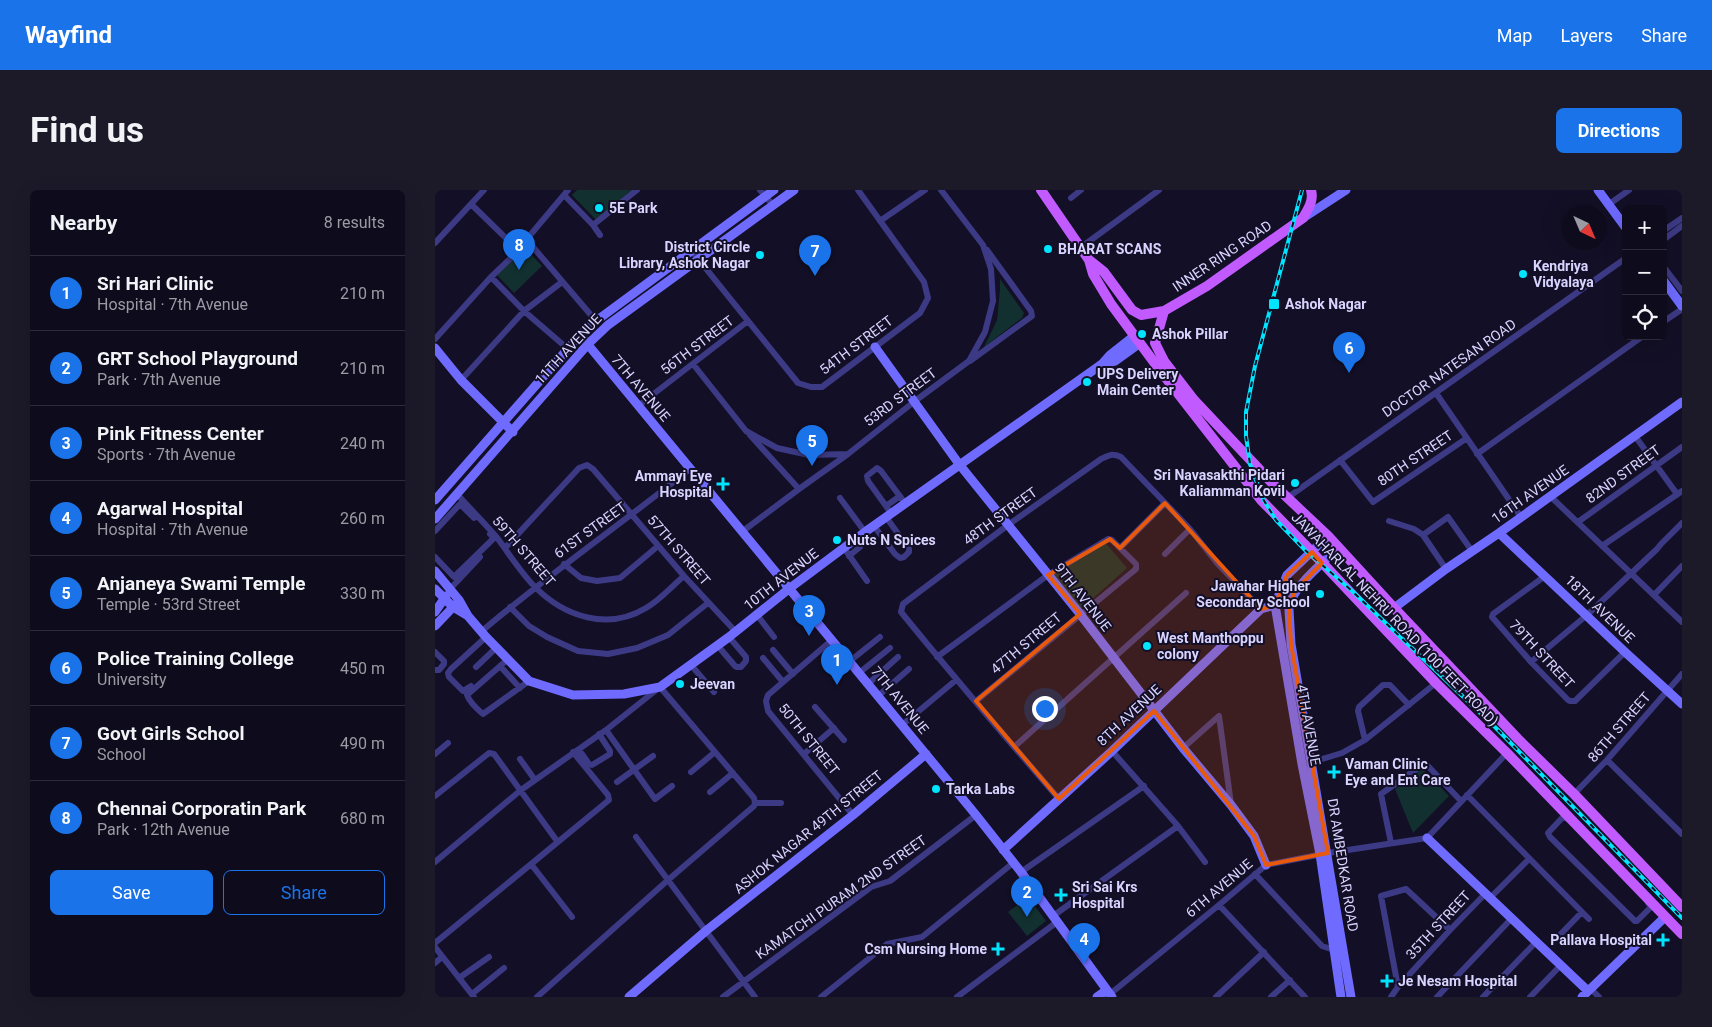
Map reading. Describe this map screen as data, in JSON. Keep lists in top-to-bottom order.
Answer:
{
  "streets": {
    "main road": [
      "INNER RING ROAD",
      "11TH AVENUE",
      "7TH AVENUE",
      "16TH AVENUE",
      "10TH AVENUE",
      "9TH AVENUE",
      "18TH AVENUE",
      "JAWAHARLAL NEHRU ROAD (100 FEET ROAD)",
      "8TH AVENUE",
      "4TH AVENUE",
      "ASHOK NAGAR 49TH STREET",
      "DR AMBEDKAR ROAD"
    ],
    "street": [
      "56TH STREET",
      "54TH STREET",
      "DOCTOR NATESAN ROAD",
      "53RD STREET",
      "80TH STREET",
      "82ND STREET",
      "48TH STREET",
      "61ST STREET",
      "57TH STREET",
      "59TH STREET",
      "47TH STREET",
      "79TH STREET",
      "86TH STREET",
      "50TH STREET",
      "6TH AVENUE",
      "KAMATCHI PURAM 2ND STREET",
      "35TH STREET"
    ]
  },
  "crossings": [
    ["INNER RING ROAD", "JAWAHARLAL NEHRU ROAD (100 FEET ROAD)"],
    ["56TH STREET", "54TH STREET"],
    ["56TH STREET", "7TH AVENUE"],
    ["54TH STREET", "11TH AVENUE"],
    ["54TH STREET", "9TH AVENUE"],
    ["11TH AVENUE", "7TH AVENUE"],
    ["11TH AVENUE", "59TH STREET"],
    ["DOCTOR NATESAN ROAD", "80TH STREET"],
    ["DOCTOR NATESAN ROAD", "JAWAHARLAL NEHRU ROAD (100 FEET ROAD)"],
    ["7TH AVENUE", "53RD STREET"],
    ["7TH AVENUE", "61ST STREET"],
    ["7TH AVENUE", "10TH AVENUE"],
    ["7TH AVENUE", "8TH AVENUE"],
    ["7TH AVENUE", "ASHOK NAGAR 49TH STREET"],
    ["7TH AVENUE", "6TH AVENUE"],
    ["7TH AVENUE", "KAMATCHI PURAM 2ND STREET"],
    ["53RD STREET", "9TH AVENUE"],
    ["16TH AVENUE", "18TH AVENUE"],
    ["16TH AVENUE", "JAWAHARLAL NEHRU ROAD (100 FEET ROAD)"],
    ["48TH STREET", "9TH AVENUE"],
    ["61ST STREET", "57TH STREET"],
    ["61ST STREET", "59TH STREET"],
    ["61ST STREET", "10TH AVENUE"],
    ["57TH STREET", "59TH STREET"],
    ["57TH STREET", "10TH AVENUE"],
    ["10TH AVENUE", "9TH AVENUE"],
    ["10TH AVENUE", "JAWAHARLAL NEHRU ROAD (100 FEET ROAD)"],
    ["9TH AVENUE", "47TH STREET"],
    ["9TH AVENUE", "8TH AVENUE"],
    ["9TH AVENUE", "6TH AVENUE"],
    ["18TH AVENUE", "79TH STREET"],
    ["18TH AVENUE", "86TH STREET"],
    ["JAWAHARLAL NEHRU ROAD (100 FEET ROAD)", "86TH STREET"],
    ["JAWAHARLAL NEHRU ROAD (100 FEET ROAD)", "DR AMBEDKAR ROAD"],
    ["8TH AVENUE", "4TH AVENUE"],
    ["4TH AVENUE", "DR AMBEDKAR ROAD"],
    ["4TH AVENUE", "6TH AVENUE"],
    ["50TH STREET", "ASHOK NAGAR 49TH STREET"],
    ["DR AMBEDKAR ROAD", "6TH AVENUE"]
  ],
  "places": {
    "other": [
      "5E Park",
      "BHARAT SCANS",
      "District Circle Library, Ashok Nagar",
      "Kendriya Vidyalaya",
      "Ashok Pillar",
      "UPS Delivery Main Center",
      "Sri Navasakthi Pidari Kaliamman Kovil",
      "Nuts N Spices",
      "Jawahar Higher Secondary School",
      "West Manthoppu colony",
      "Jeevan",
      "Tarka Labs"
    ],
    "transit": ["Ashok Nagar"],
    "health": [
      "Ammayi Eye Hospital",
      "Vaman Clinic Eye and Ent Care",
      "Sri Sai Krs Hospital",
      "Pallava Hospital",
      "Csm Nursing Home",
      "Je Nesam Hospital"
    ]
  },
  "north": "bottom right",
  "page": {
    "header": "Wayfind",
    "nav": ["Map", "Layers", "Share"],
    "buttons": [
      "Directions",
      ["Save", "Share"]
    ],
    "title": "Find us",
    "heading": ["Nearby", "8 results"],
    "map_buttons": ["+", "−"],
    "pins": [
      "8",
      "7",
      "6",
      "5",
      "3",
      "1",
      "2",
      "4"
    ],
    "list": [
      {
        "mark": "1",
        "name": "Sri Hari Clinic",
        "note": "Hospital · 7th Avenue",
        "value": "210 m"
      },
      {
        "mark": "2",
        "name": "GRT School Playground",
        "note": "Park · 7th Avenue",
        "value": "210 m"
      },
      {
        "mark": "3",
        "name": "Pink Fitness Center",
        "note": "Sports · 7th Avenue",
        "value": "240 m"
      },
      {
        "mark": "4",
        "name": "Agarwal Hospital",
        "note": "Hospital · 7th Avenue",
        "value": "260 m"
      },
      {
        "mark": "5",
        "name": "Anjaneya Swami Temple",
        "note": "Temple · 53rd Street",
        "value": "330 m"
      },
      {
        "mark": "6",
        "name": "Police Training College",
        "note": "University",
        "value": "450 m"
      },
      {
        "mark": "7",
        "name": "Govt Girls School",
        "note": "School",
        "value": "490 m"
      },
      {
        "mark": "8",
        "name": "Chennai Corporatin Park",
        "note": "Park · 12th Avenue",
        "value": "680 m"
      }
    ]
  }
}
